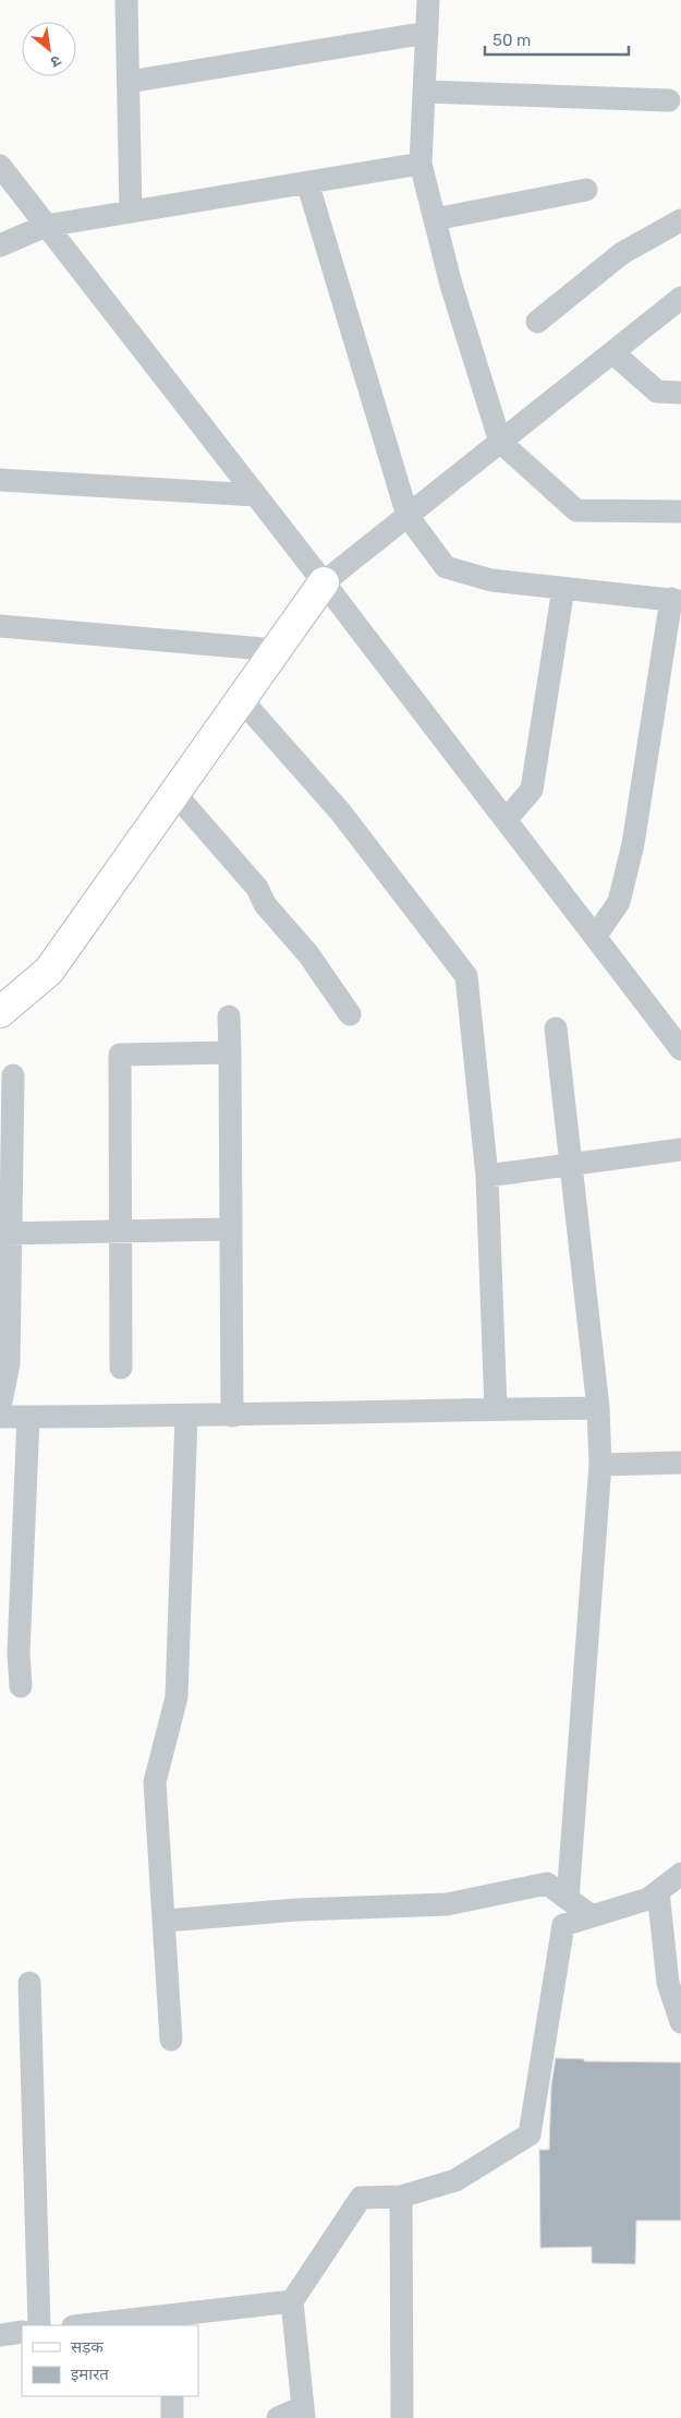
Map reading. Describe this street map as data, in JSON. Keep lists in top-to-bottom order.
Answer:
{
  "legend": ["सड़क", "इमारत"],
  "scale_bar": "50 m",
  "north": "bottom right"
}
